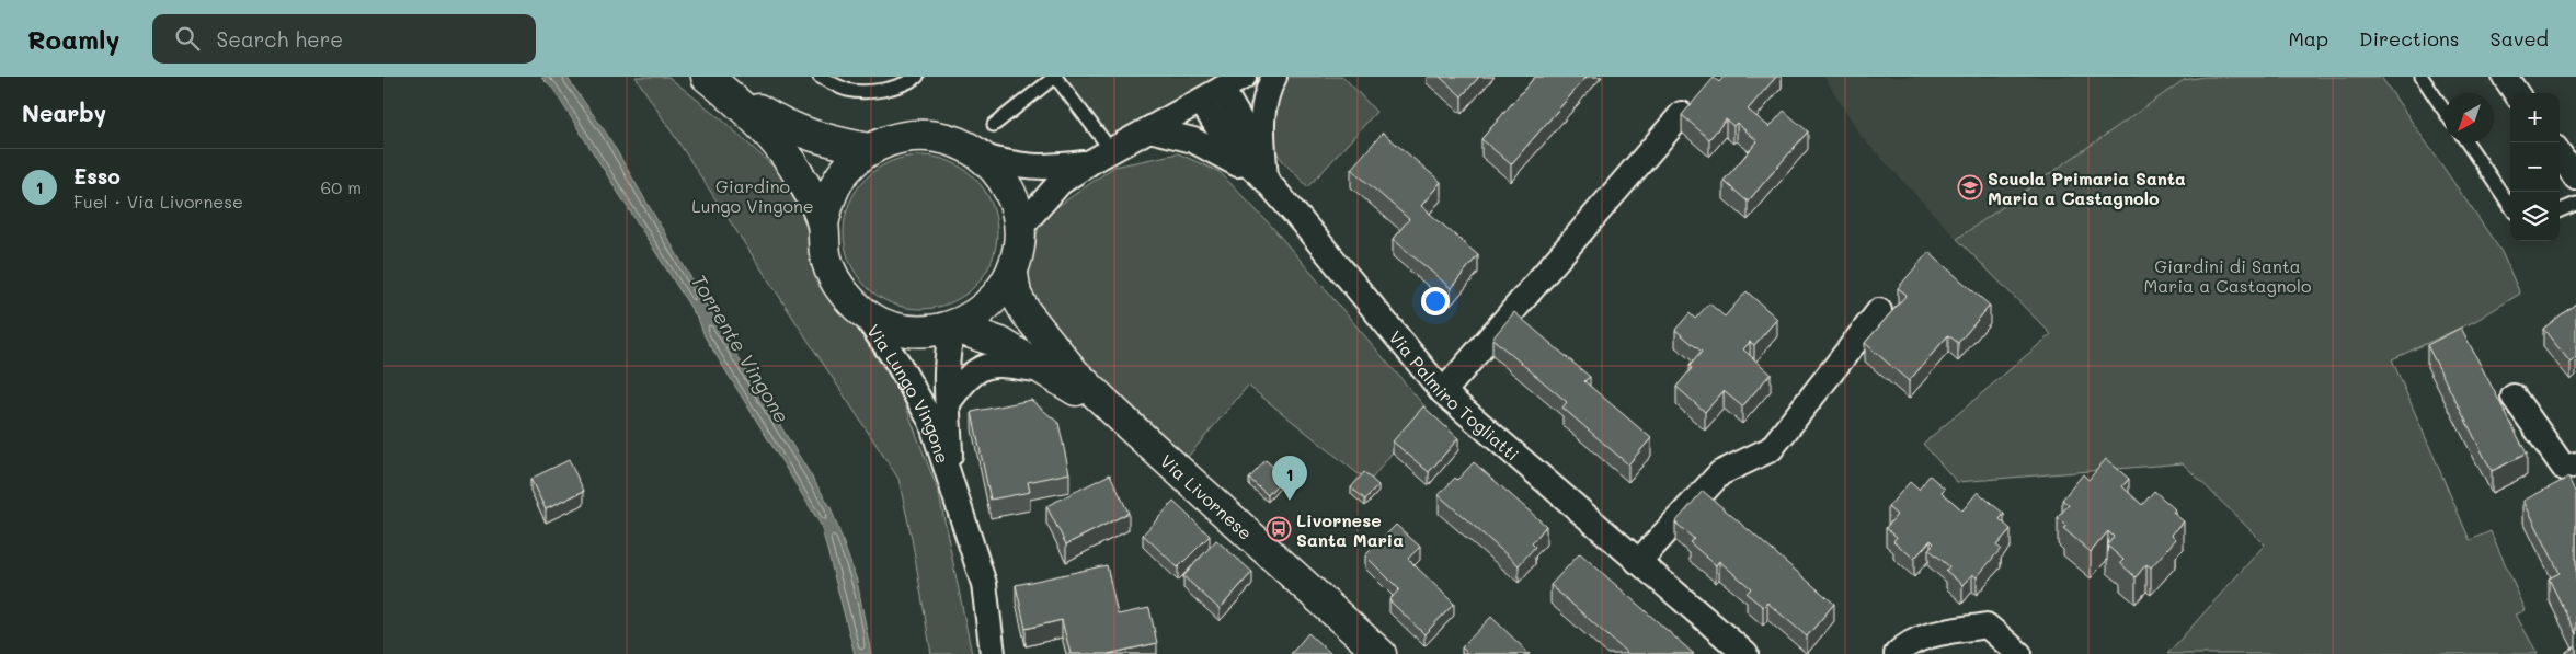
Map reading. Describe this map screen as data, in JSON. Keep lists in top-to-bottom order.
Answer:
{
  "streets": {
    "main road": ["Via Livornese"],
    "street": ["Via Palmiro Togliatti", "Via Lungo Vingone"]
  },
  "crossings": [
    ["Via Lungo Vingone", "Via Livornese"]
  ],
  "water": ["Torrente Vingone"],
  "parks": ["Giardino Lungo Vingone", "Giardini di Santa Maria a Castagnolo"],
  "places": {
    "school or university": ["Scuola Primaria Santa Maria a Castagnolo"],
    "bus stop": ["Livornese Santa Maria"]
  },
  "north": "bottom left",
  "page": {
    "header": "Roamly",
    "search": "Search here",
    "nav": ["Map", "Directions", "Saved"],
    "heading": "Nearby",
    "map_buttons": ["+", "−"],
    "list": [
      {
        "mark": "1",
        "name": "Esso",
        "note": "Fuel · Via Livornese",
        "value": "60 m"
      }
    ],
    "pins": "1"
  }
}
